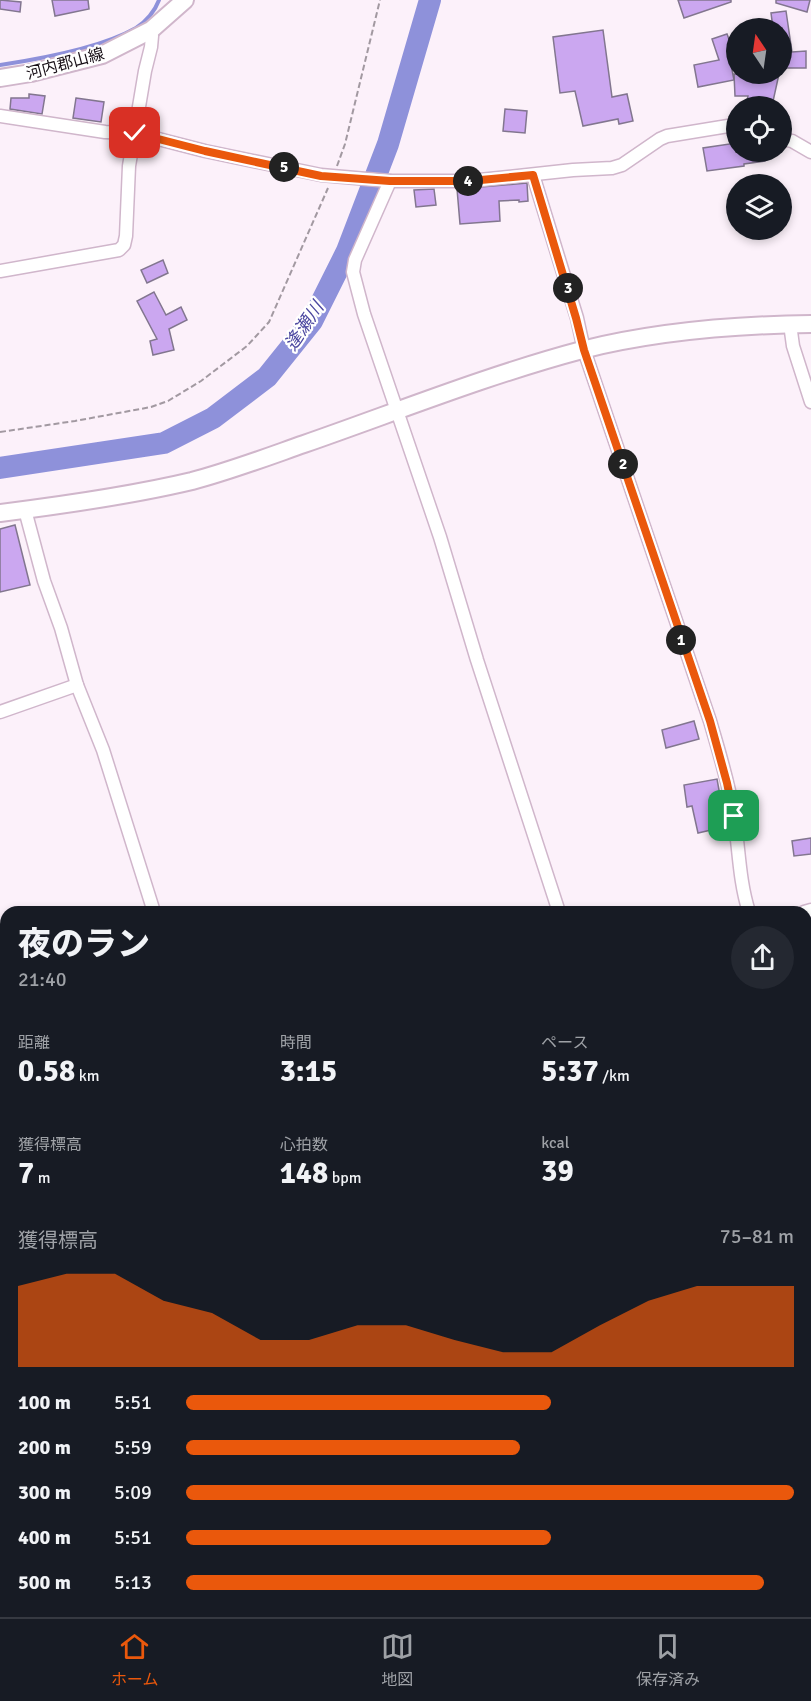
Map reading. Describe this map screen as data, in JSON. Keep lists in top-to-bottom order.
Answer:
{
  "streets": {
    "street": ["河内郡山線"]
  },
  "water": ["逢瀬川"],
  "north": "top",
  "page": {
    "pins": [
      "5",
      "4",
      "3",
      "2",
      "1"
    ],
    "heading": ["夜のラン", "21:40"],
    "stats": [
      ["距離", "0.58 km"],
      ["時間", "3:15"],
      ["ペース", "5:37 /km"],
      ["獲得標高", "7 m"],
      ["心拍数", "148 bpm"],
      ["kcal", "39"]
    ],
    "chart": ["獲得標高", "75–81 m"],
    "list": [
      {
        "name": "100 m",
        "note": "5:51"
      },
      {
        "name": "200 m",
        "note": "5:59"
      },
      {
        "name": "300 m",
        "note": "5:09"
      },
      {
        "name": "400 m",
        "note": "5:51"
      },
      {
        "name": "500 m",
        "note": "5:13"
      }
    ],
    "tabs": ["ホーム", "地図", "保存済み"]
  }
}
